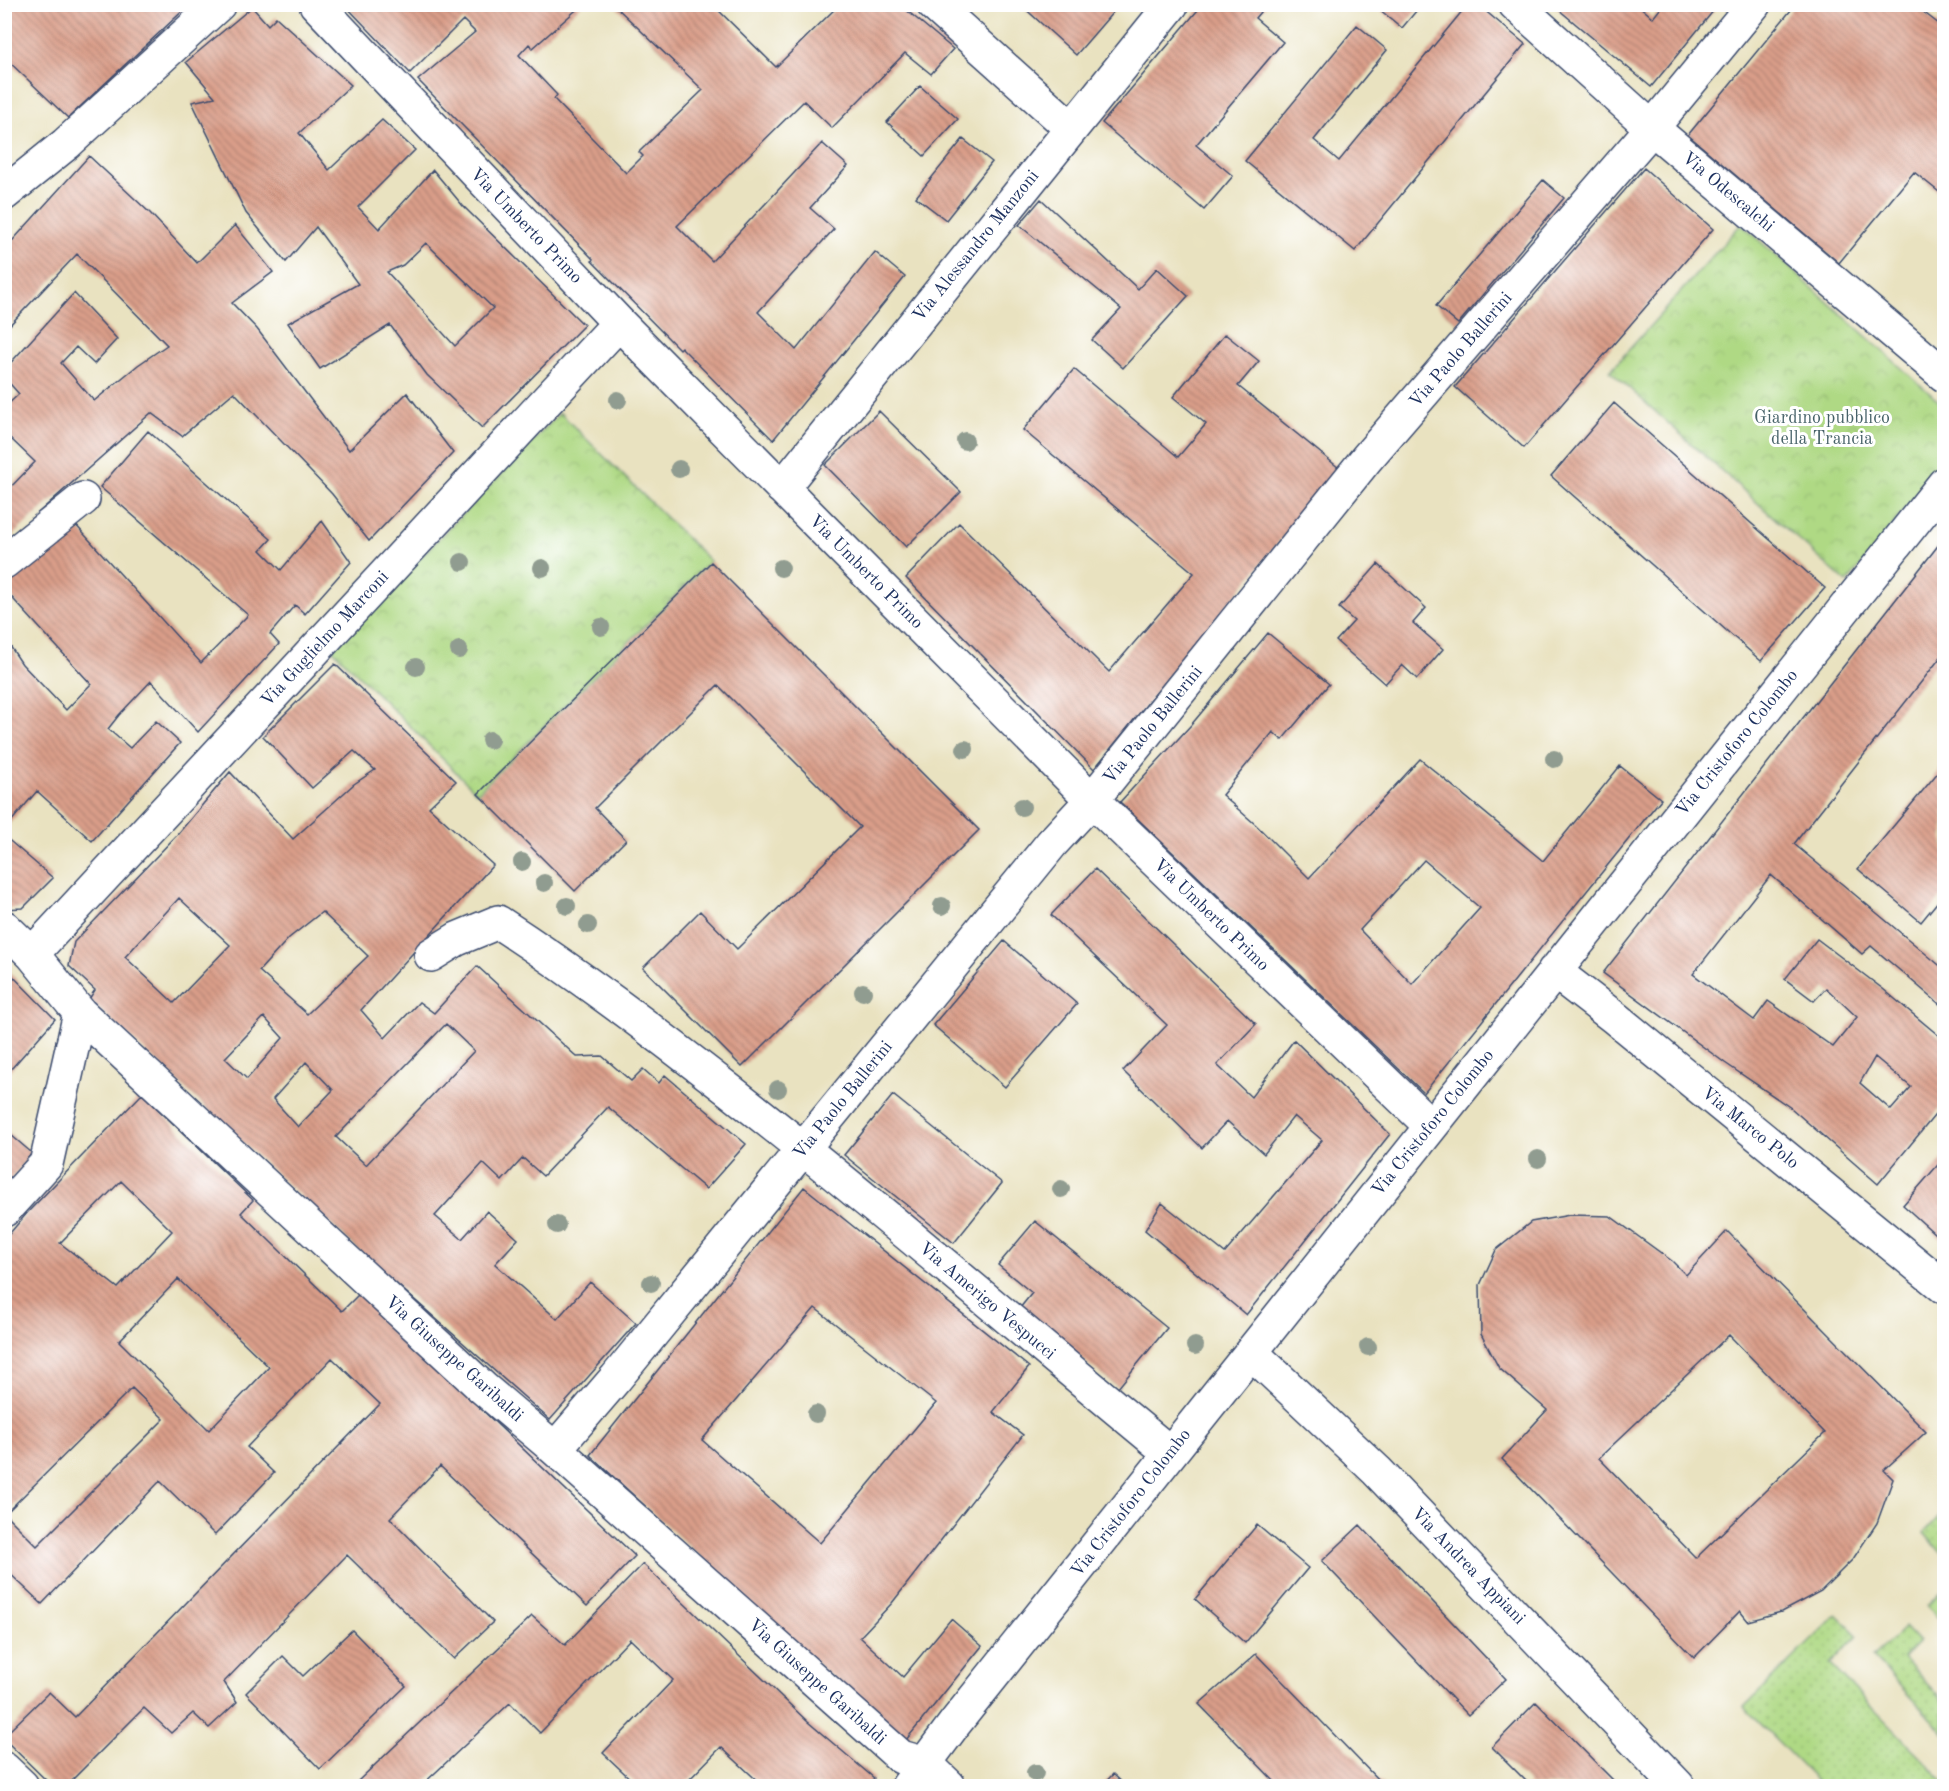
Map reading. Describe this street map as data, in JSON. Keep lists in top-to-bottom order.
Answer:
{
  "streets": {
    "street": [
      "Via Odescalchi",
      "Via Umberto Primo",
      "Via Alessandro Manzoni",
      "Via Paolo Ballerini",
      "Via Guglielmo Marconi",
      "Via Cristoforo Colombo",
      "Via Marco Polo",
      "Via Amerigo Vespucci",
      "Via Giuseppe Garibaldi",
      "Via Andrea Appiani"
    ]
  },
  "crossings": [
    ["Via Odescalchi", "Via Paolo Ballerini"],
    ["Via Umberto Primo", "Via Alessandro Manzoni"],
    ["Via Umberto Primo", "Via Paolo Ballerini"],
    ["Via Umberto Primo", "Via Guglielmo Marconi"],
    ["Via Umberto Primo", "Via Cristoforo Colombo"],
    ["Via Paolo Ballerini", "Via Amerigo Vespucci"],
    ["Via Paolo Ballerini", "Via Giuseppe Garibaldi"],
    ["Via Guglielmo Marconi", "Via Giuseppe Garibaldi"],
    ["Via Cristoforo Colombo", "Via Marco Polo"],
    ["Via Cristoforo Colombo", "Via Amerigo Vespucci"],
    ["Via Cristoforo Colombo", "Via Giuseppe Garibaldi"],
    ["Via Cristoforo Colombo", "Via Andrea Appiani"]
  ],
  "parks": ["Giardino pubblico della Trancia"]
}
